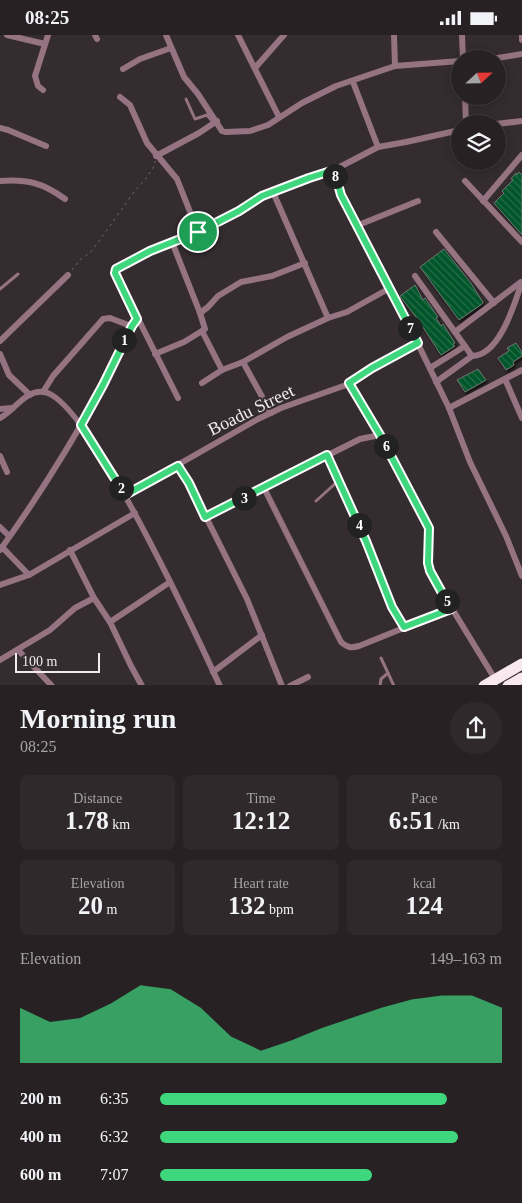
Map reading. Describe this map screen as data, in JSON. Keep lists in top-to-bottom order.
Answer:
{
  "streets": {
    "street": ["Boadu Street"]
  },
  "scale_bar": "100 m",
  "north": "right",
  "page": {
    "status": "08:25",
    "pins": [
      "8",
      "7",
      "1",
      "6",
      "2",
      "3",
      "4",
      "5"
    ],
    "scale": "100 m",
    "heading": ["Morning run", "08:25"],
    "stats": [
      ["Distance", "1.78 km"],
      ["Time", "12:12"],
      ["Pace", "6:51 /km"],
      ["Elevation", "20 m"],
      ["Heart rate", "132 bpm"],
      ["kcal", "124"]
    ],
    "chart": ["Elevation", "149–163 m"],
    "list": [
      {
        "name": "200 m",
        "note": "6:35"
      },
      {
        "name": "400 m",
        "note": "6:32"
      },
      {
        "name": "600 m",
        "note": "7:07"
      }
    ]
  }
}
